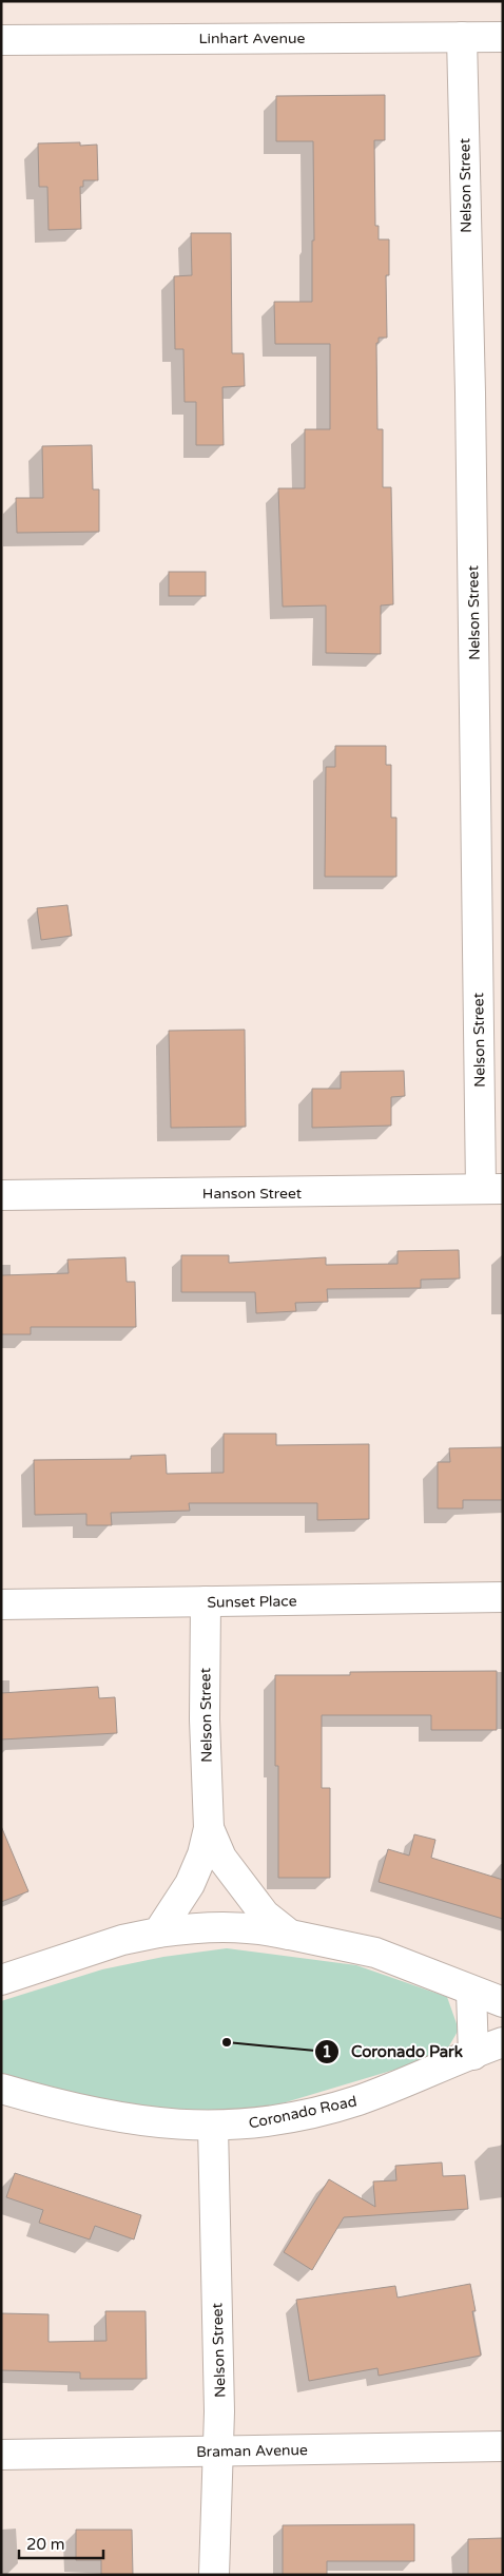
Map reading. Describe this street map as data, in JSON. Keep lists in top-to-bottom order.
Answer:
{
  "streets": {
    "street": [
      "Linhart Avenue",
      "Nelson Street",
      "Hanson Street",
      "Sunset Place",
      "Coronado Road",
      "Braman Avenue"
    ]
  },
  "crossings": [
    ["Linhart Avenue", "Nelson Street"],
    ["Nelson Street", "Hanson Street"],
    ["Nelson Street", "Sunset Place"],
    ["Nelson Street", "Coronado Road"],
    ["Nelson Street", "Braman Avenue"]
  ],
  "places": ["Coronado Park"],
  "scale_bar": "20 m"
}
